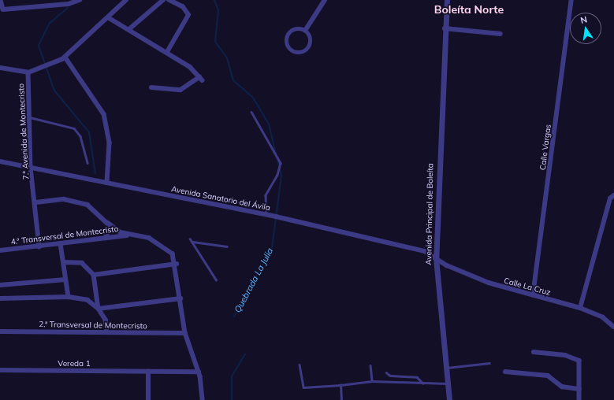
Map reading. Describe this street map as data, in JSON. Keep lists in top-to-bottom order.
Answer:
{
  "streets": {
    "street": [
      "7.ª Avenida de Montecristo",
      "Calle Vargas",
      "Avenida Sanatorio del Ávila",
      "Avenida Principal de Boleíta",
      "4.ª Transversal de Montecristo",
      "Calle La Cruz",
      "2.ª Transversal de Montecristo",
      "Vereda 1"
    ]
  },
  "crossings": [
    ["7.ª Avenida de Montecristo", "Avenida Sanatorio del Ávila"],
    ["7.ª Avenida de Montecristo", "4.ª Transversal de Montecristo"],
    ["Calle Vargas", "Calle La Cruz"],
    ["Avenida Sanatorio del Ávila", "Avenida Principal de Boleíta"],
    ["Avenida Sanatorio del Ávila", "Calle La Cruz"],
    ["Avenida Principal de Boleíta", "Calle La Cruz"]
  ],
  "districts": ["Boleíta Norte"],
  "water": ["Quebrada La Julia"],
  "north": "top"
}
